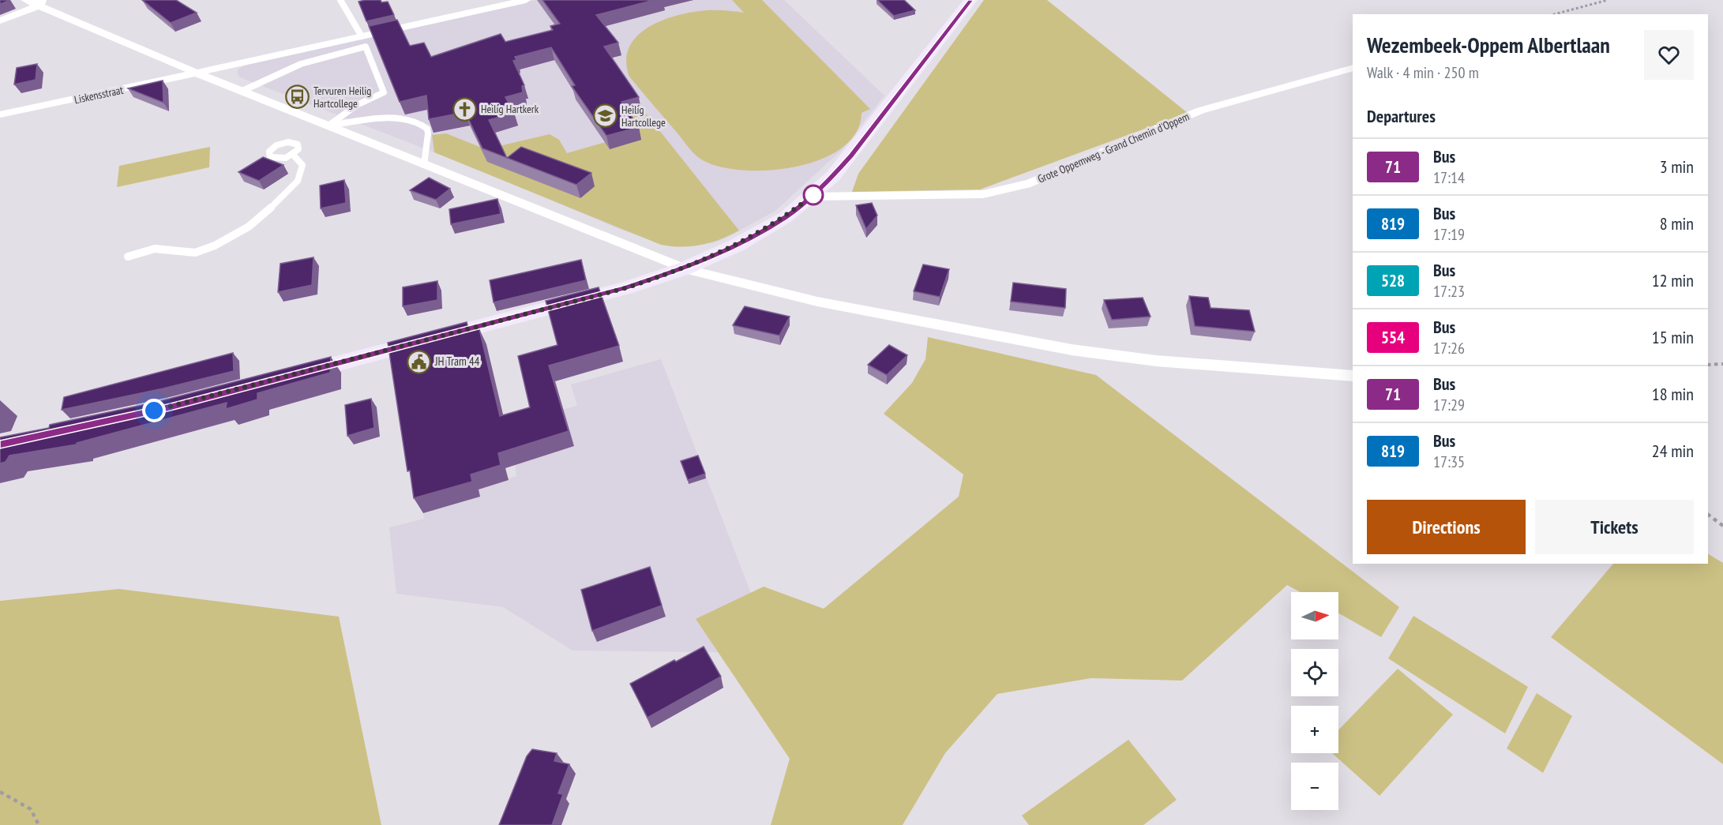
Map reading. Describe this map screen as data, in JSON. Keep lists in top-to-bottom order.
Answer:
{
  "streets": {
    "street": ["Liskensstraat", "Grote Oppemweg - Grand Chemin d'Oppem"]
  },
  "places": {
    "bus stop": ["Tervuren Heilig Hartcollege"],
    "church": ["Heilig Hartkerk"],
    "school or university": ["Heilig Hartcollege"],
    "public building": ["JH Tram 44"]
  },
  "lines": ["bus line 71"],
  "north": "right",
  "page": {
    "heading": [
      ["Wezembeek-Oppem Albertlaan", "Walk · 4 min · 250 m"],
      "Departures"
    ],
    "list": [
      {
        "mark": "71",
        "name": "Bus",
        "note": "17:14",
        "value": "3 min"
      },
      {
        "mark": "819",
        "name": "Bus",
        "note": "17:19",
        "value": "8 min"
      },
      {
        "mark": "528",
        "name": "Bus",
        "note": "17:23",
        "value": "12 min"
      },
      {
        "mark": "554",
        "name": "Bus",
        "note": "17:26",
        "value": "15 min"
      },
      {
        "mark": "71",
        "name": "Bus",
        "note": "17:29",
        "value": "18 min"
      },
      {
        "mark": "819",
        "name": "Bus",
        "note": "17:35",
        "value": "24 min"
      }
    ],
    "buttons": ["Directions", "Tickets"],
    "map_buttons": ["+", "−"]
  }
}
